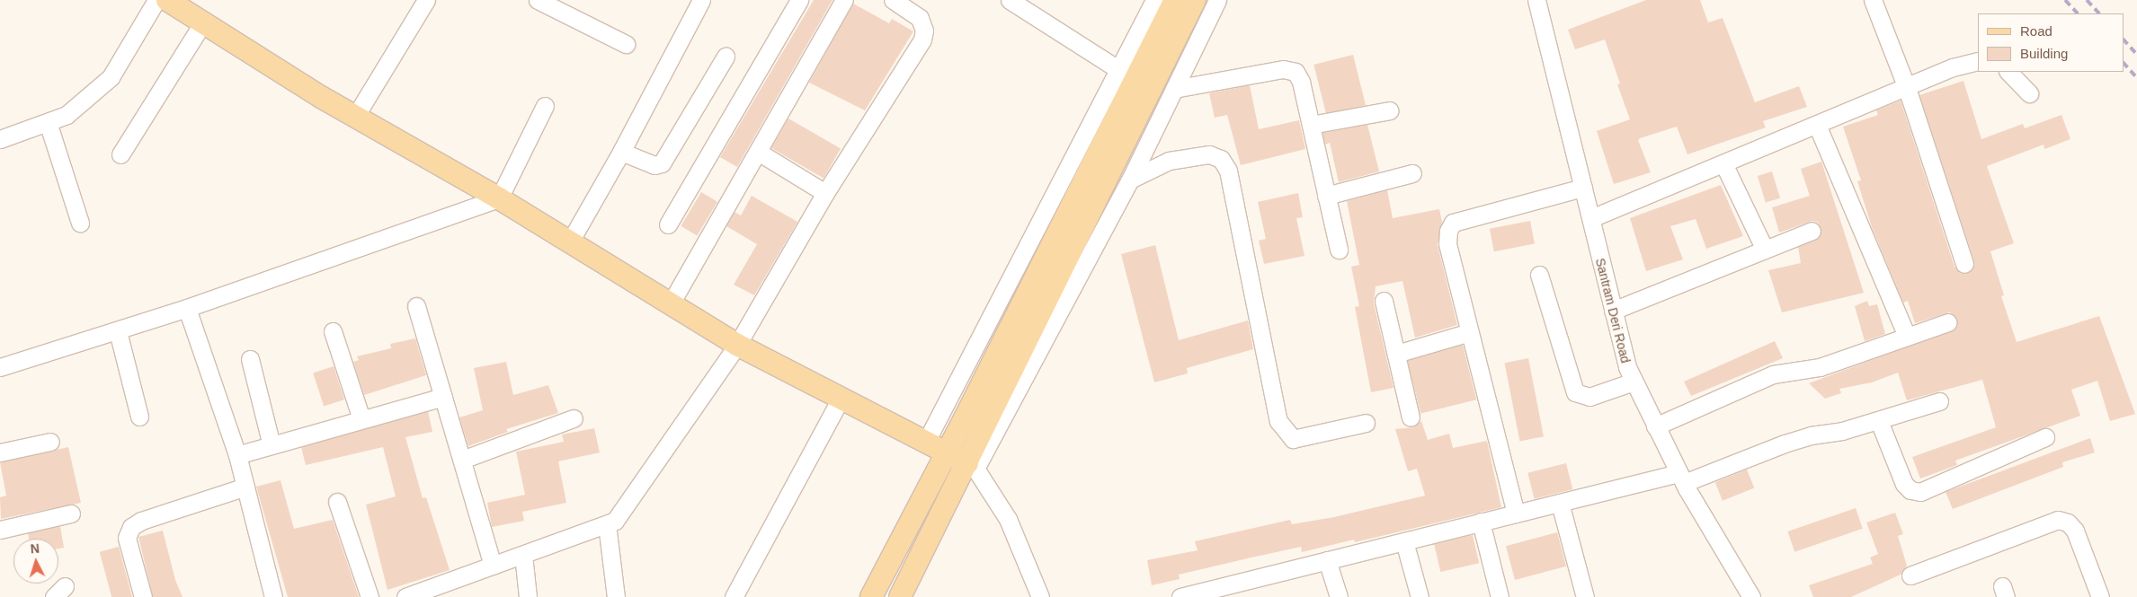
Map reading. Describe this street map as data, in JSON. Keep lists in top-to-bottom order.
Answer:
{
  "streets": {
    "street": ["Santram Deri Road"]
  },
  "legend": ["Road", "Building"],
  "north": "top"
}
